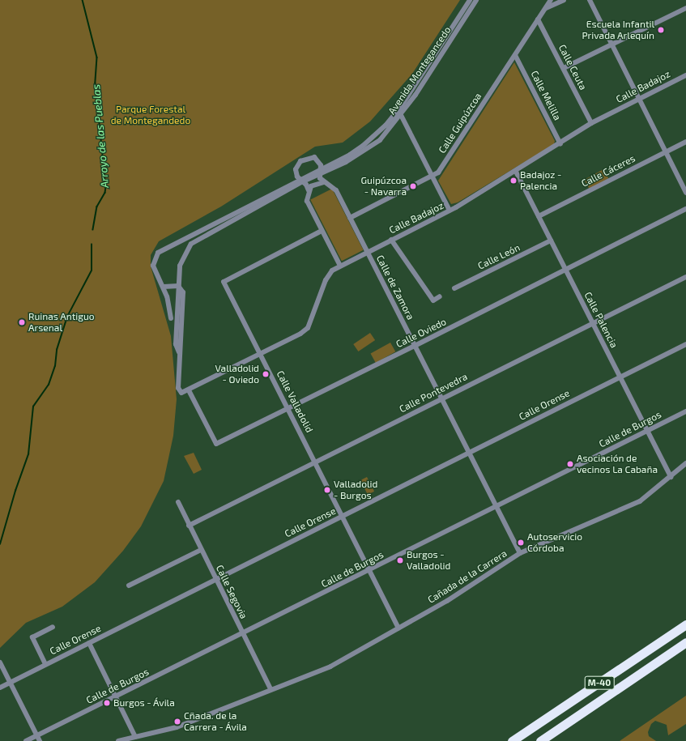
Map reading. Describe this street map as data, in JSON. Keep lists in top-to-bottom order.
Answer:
{
  "streets": {
    "highway": ["M-40"],
    "street": [
      "Calle Ceuta",
      "Avenida Montegancedo",
      "Calle Badajoz",
      "Calle Melilla",
      "Calle Guipúzcoa",
      "Calle Cáceres",
      "Calle León",
      "Calle de Zamora",
      "Calle Palencia",
      "Calle Oviedo",
      "Calle Pontevedra",
      "Calle Valladolid",
      "Calle Orense",
      "Calle de Burgos",
      "Cañada de la Carrera",
      "Calle Segovia"
    ]
  },
  "crossings": [
    ["Calle Ceuta", "Calle Badajoz"],
    ["Calle Ceuta", "Calle Guipúzcoa"],
    ["Avenida Montegancedo", "Calle Badajoz"],
    ["Avenida Montegancedo", "Calle de Zamora"],
    ["Calle Badajoz", "Calle Melilla"],
    ["Calle Badajoz", "Calle de Zamora"],
    ["Calle Badajoz", "Calle Palencia"],
    ["Calle Badajoz", "Calle Oviedo"],
    ["Calle Badajoz", "Calle Valladolid"],
    ["Calle Melilla", "Calle Guipúzcoa"],
    ["Calle Guipúzcoa", "Calle de Zamora"],
    ["Calle Cáceres", "Calle Palencia"],
    ["Calle León", "Calle Palencia"],
    ["Calle de Zamora", "Calle Oviedo"],
    ["Calle de Zamora", "Calle Pontevedra"],
    ["Calle de Zamora", "Calle Orense"],
    ["Calle de Zamora", "Calle de Burgos"],
    ["Calle de Zamora", "Cañada de la Carrera"],
    ["Calle Palencia", "Calle Oviedo"],
    ["Calle Palencia", "Calle Pontevedra"],
    ["Calle Palencia", "Calle Orense"],
    ["Calle Palencia", "Calle de Burgos"],
    ["Calle Palencia", "Cañada de la Carrera"],
    ["Calle Oviedo", "Calle Valladolid"],
    ["Calle Pontevedra", "Calle Valladolid"],
    ["Calle Pontevedra", "Calle Segovia"],
    ["Calle Valladolid", "Calle Orense"],
    ["Calle Valladolid", "Calle de Burgos"],
    ["Calle Valladolid", "Cañada de la Carrera"],
    ["Calle Orense", "Calle Segovia"],
    ["Calle de Burgos", "Calle Segovia"],
    ["Cañada de la Carrera", "Calle Segovia"]
  ],
  "water": ["Arroyo de las Pueblas"],
  "parks": ["Parque Forestal de Montegandedo"],
  "places": [
    "Escuela Infantil Privada Arlequín",
    "Badajoz - Palencia",
    "Guipúzcoa - Navarra",
    "Ruinas Antiguo Arsenal",
    "Valladolid - Oviedo",
    "Asociación de vecinos La Cabaña",
    "Valladolid - Burgos",
    "Autoservicio Córdoba",
    "Burgos - Valladolid",
    "Burgos - Ávila",
    "Cñada. de la Carrera - Ávila"
  ]
}
